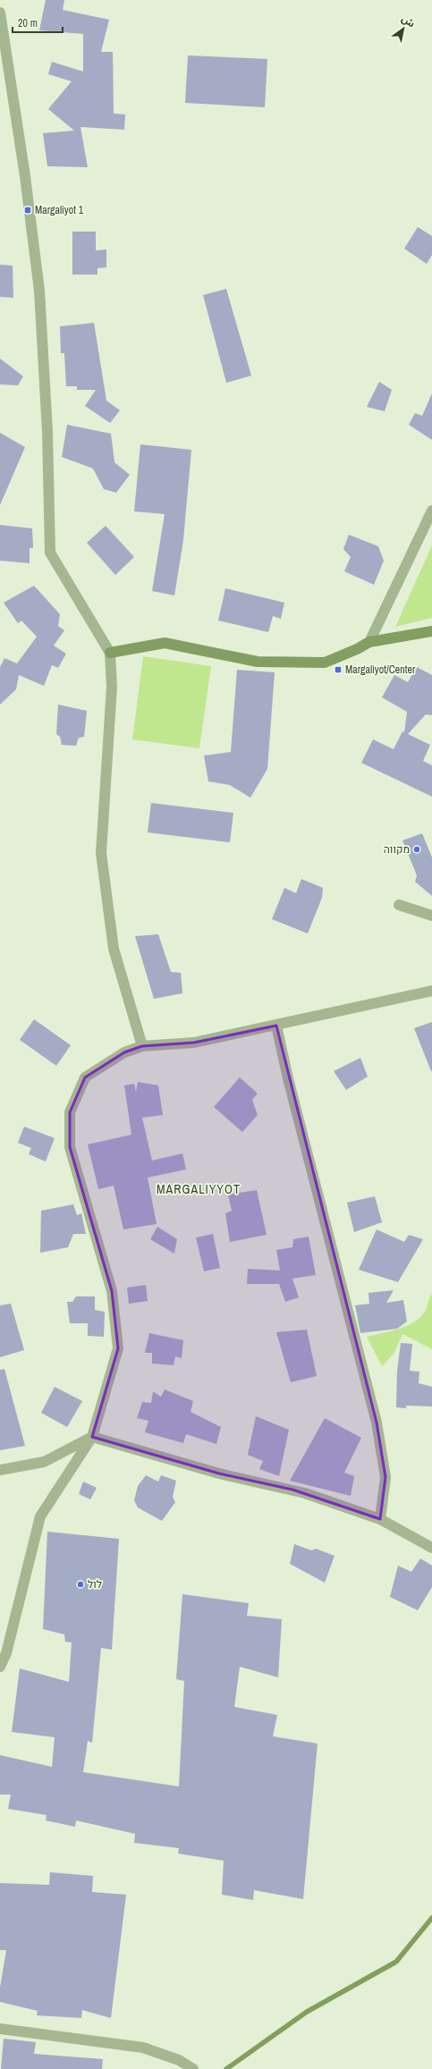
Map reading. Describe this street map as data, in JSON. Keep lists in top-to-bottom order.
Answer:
{
  "districts": ["MARGALIYYOT"],
  "places": {
    "transit": ["Margaliyot 1", "Margaliyot/Center"],
    "other": ["מקווה", "לול"]
  },
  "scale_bar": "20 m",
  "north": "top right"
}
